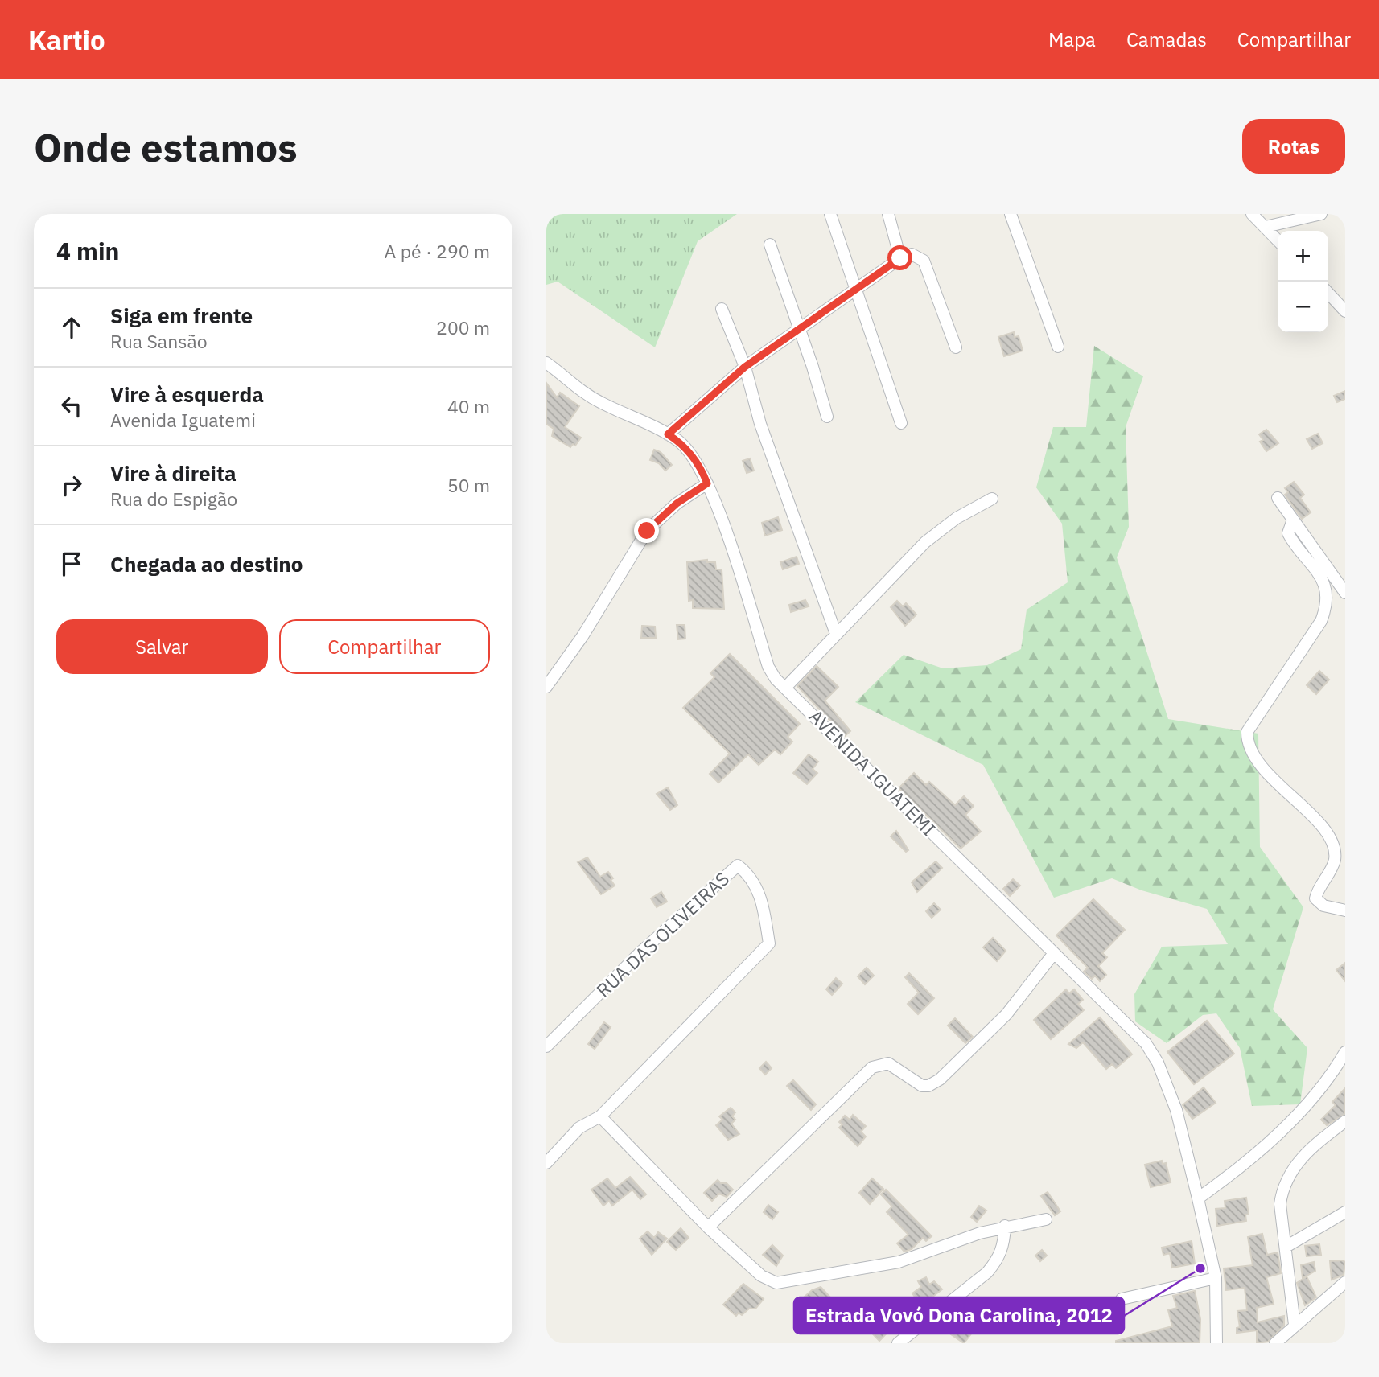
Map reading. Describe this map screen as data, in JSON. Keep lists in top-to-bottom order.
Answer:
{
  "streets": {
    "street": ["AVENIDA IGUATEMI", "RUA DAS OLIVEIRAS"]
  },
  "places": ["Estrada Vovó Dona Carolina, 2012"],
  "page": {
    "header": "Kartio",
    "nav": ["Mapa", "Camadas", "Compartilhar"],
    "buttons": [
      "Rotas",
      ["Salvar", "Compartilhar"]
    ],
    "title": "Onde estamos",
    "heading": ["4 min", "A pé · 290 m"],
    "map_buttons": ["+", "−"],
    "list": [
      ["Siga em frente", "Rua Sansão", "200 m"],
      ["Vire à esquerda", "Avenida Iguatemi", "40 m"],
      ["Vire à direita", "Rua do Espigão", "50 m"],
      "Chegada ao destino"
    ]
  }
}
